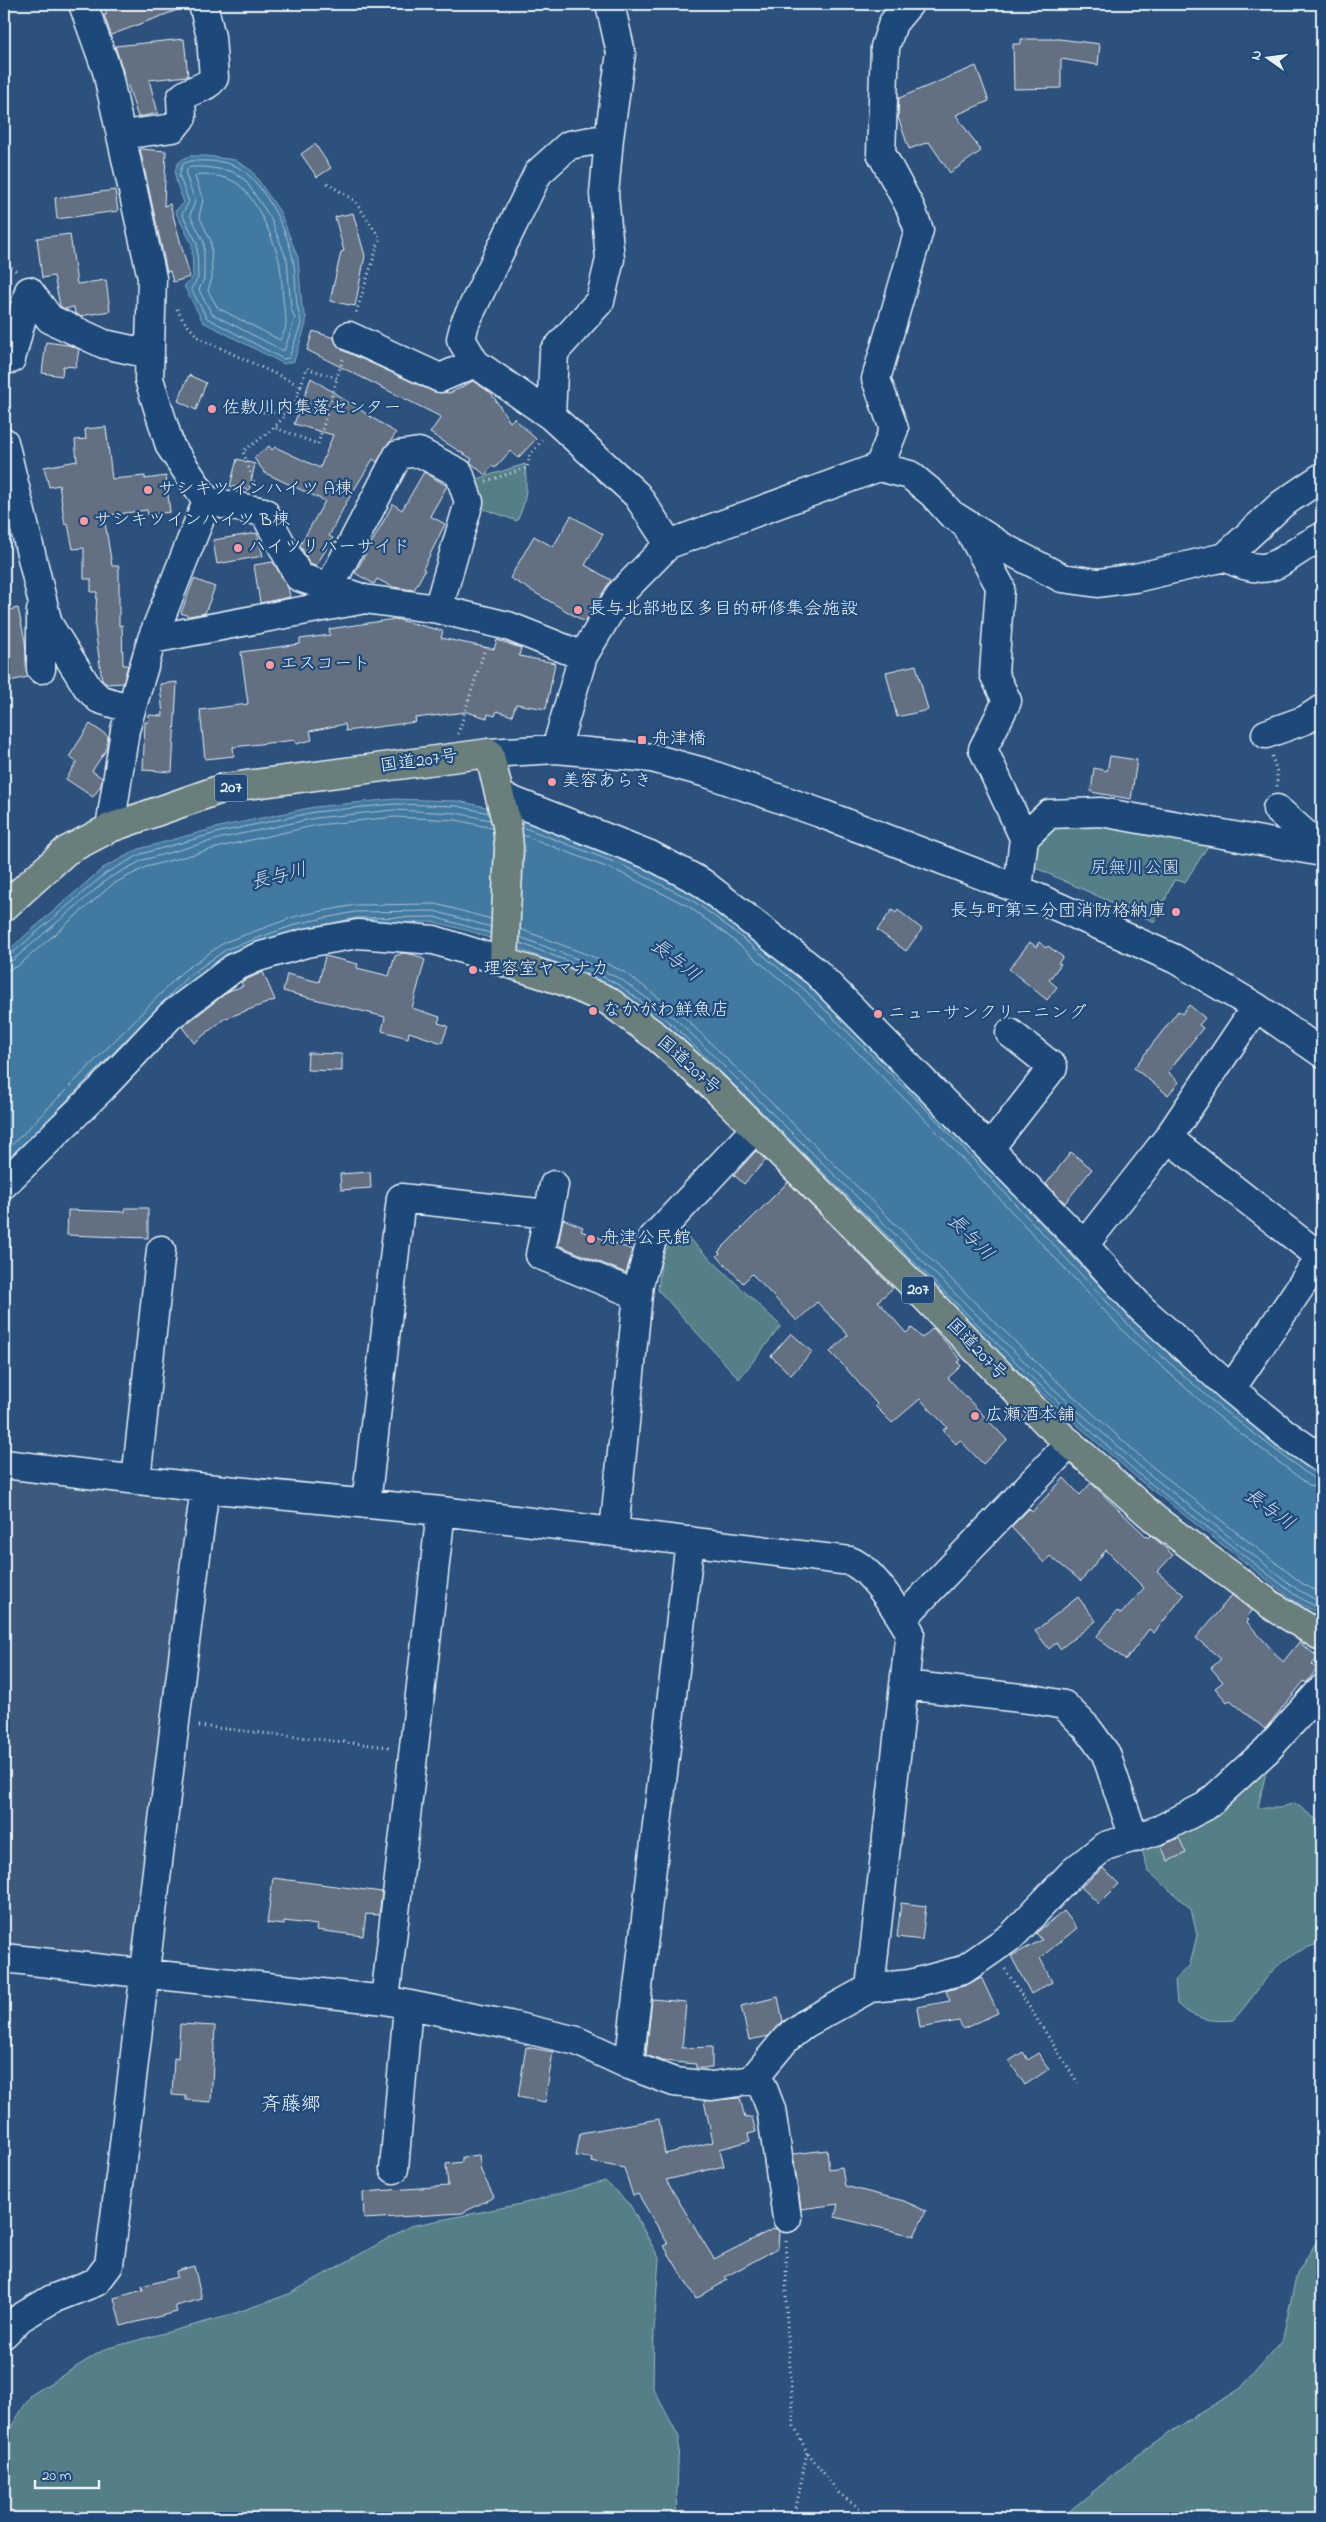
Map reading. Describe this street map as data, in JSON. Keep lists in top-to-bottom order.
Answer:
{
  "streets": {
    "highway": ["国道207号", "207"]
  },
  "districts": ["斉藤郷"],
  "water": ["長与川"],
  "parks": ["尻無川公園"],
  "places": {
    "other": [
      "佐敷川内集落センター",
      "サシキツインハイツ A棟",
      "サシキツインハイツ B棟",
      "ハイツリバーサイド",
      "長与北部地区多目的研修集会施設",
      "エスコート",
      "美容あらき",
      "長与町第二分団消防格納庫",
      "理容室ヤマナカ",
      "なかがわ鮮魚店",
      "ニューサンクリーニング",
      "舟津公民館",
      "広瀬酒本舗"
    ],
    "transit": ["舟津橋"]
  },
  "scale_bar": "20 m",
  "north": "left"
}
